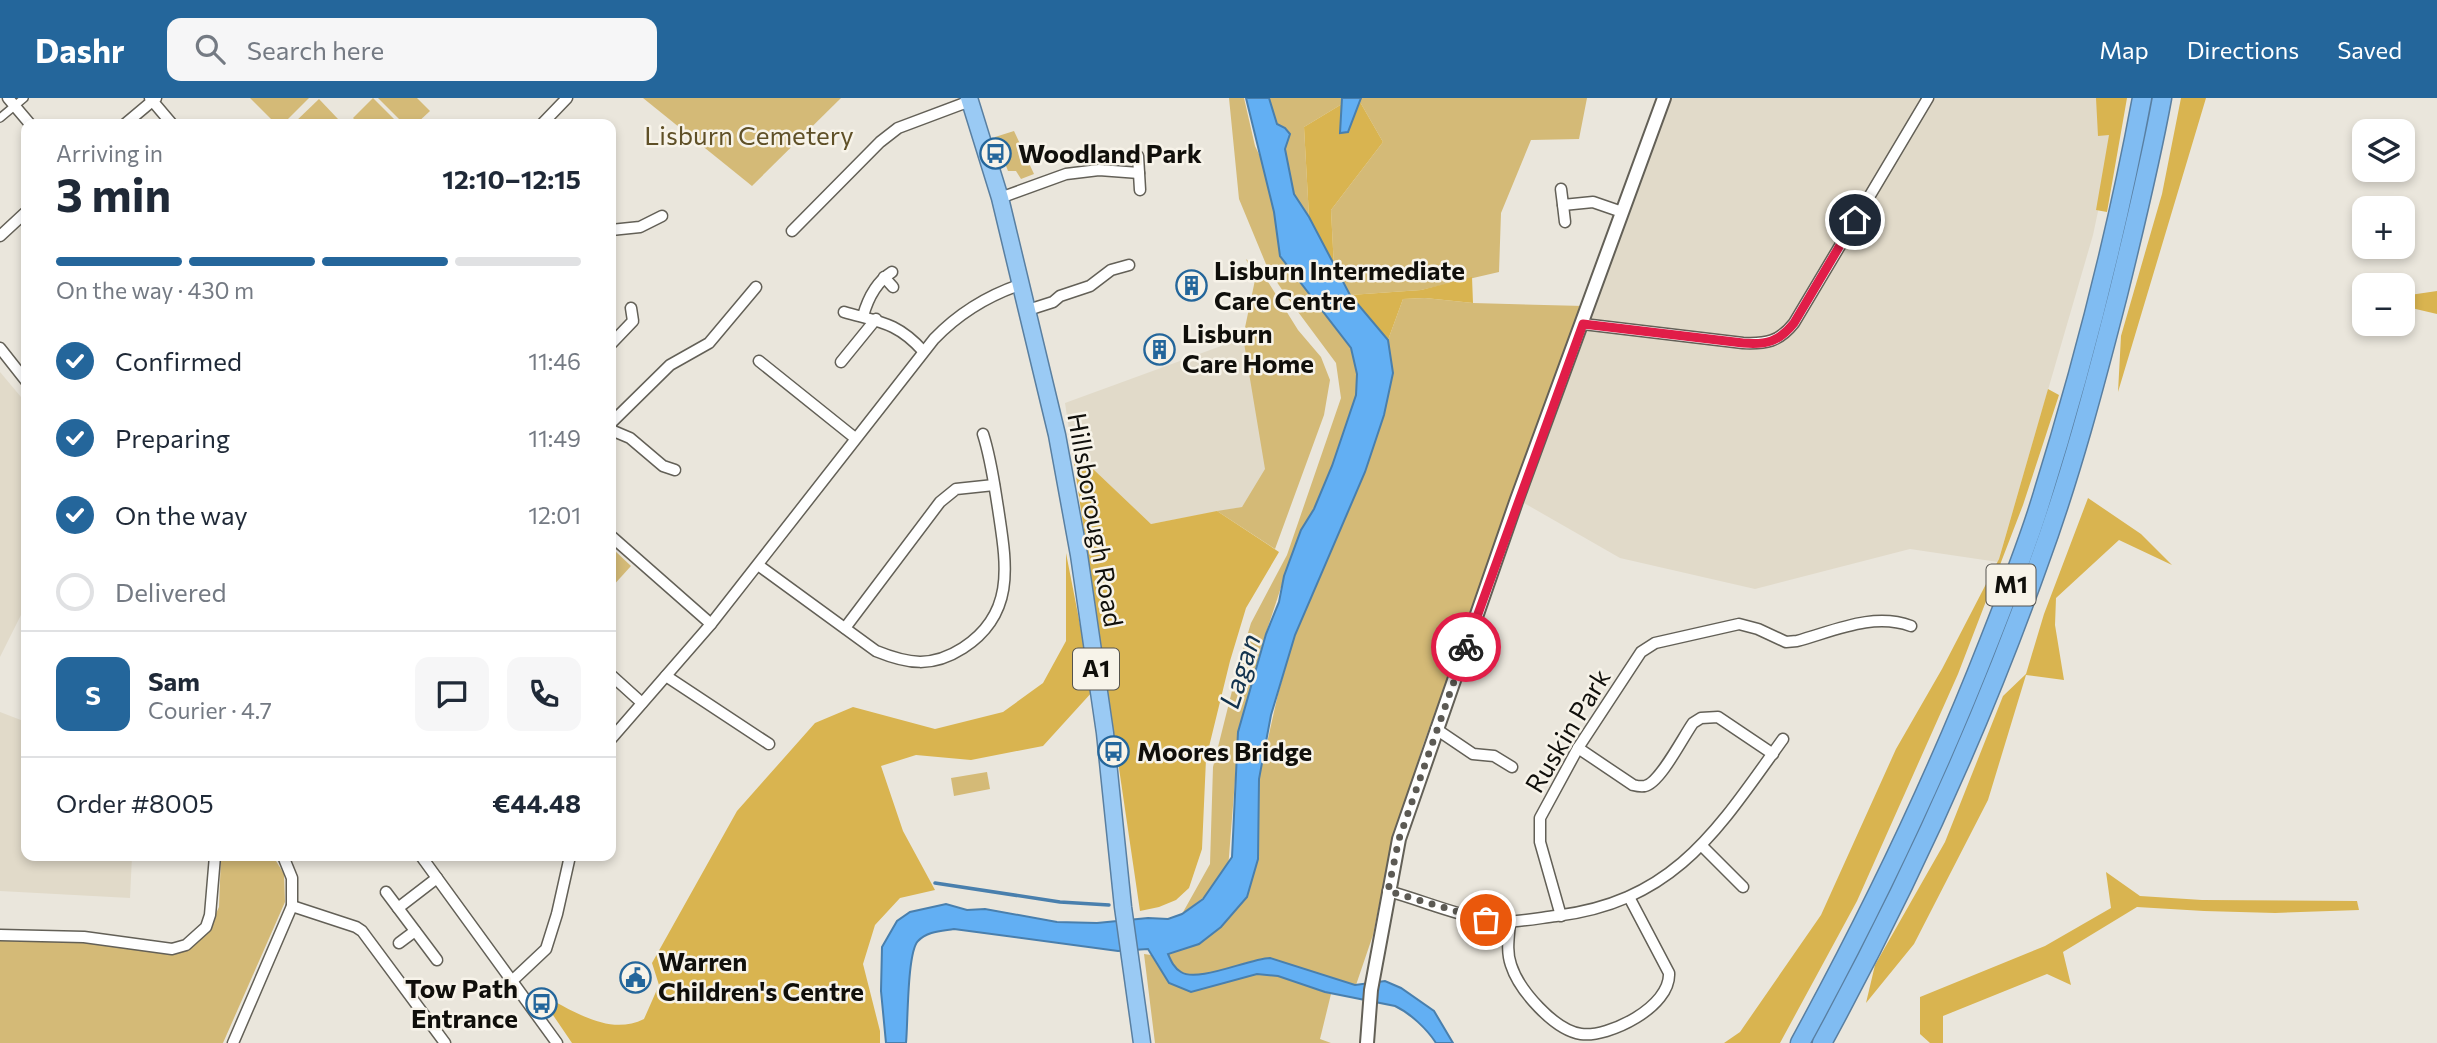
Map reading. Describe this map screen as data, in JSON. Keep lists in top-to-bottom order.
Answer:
{
  "streets": {
    "highway": ["Hillsborough Road", "M1", "A1"],
    "street": ["Ruskin Park"]
  },
  "water": ["Lagan"],
  "parks": ["Lisburn Cemetery"],
  "places": {
    "bus stop": ["Woodland Park", "Moores Bridge", "Tow Path Entrance"],
    "building": ["Lisburn Intermediate Care Centre", "Lisburn Care Home"],
    "public building": ["Warren Children's Centre"]
  },
  "page": {
    "header": "Dashr",
    "search": "Search here",
    "nav": ["Map", "Directions", "Saved"],
    "map_buttons": ["+", "−"],
    "heading": ["3 min", "Arriving in", "12:10–12:15"],
    "panel": [
      "Sam",
      "Courier · 4.7",
      "Order #8005",
      "€44.48"
    ],
    "bar": "On the way · 430 m",
    "list": [
      ["Confirmed", "11:46"],
      ["Preparing", "11:49"],
      ["On the way", "12:01"],
      "Delivered"
    ],
    "round": "S"
  }
}
